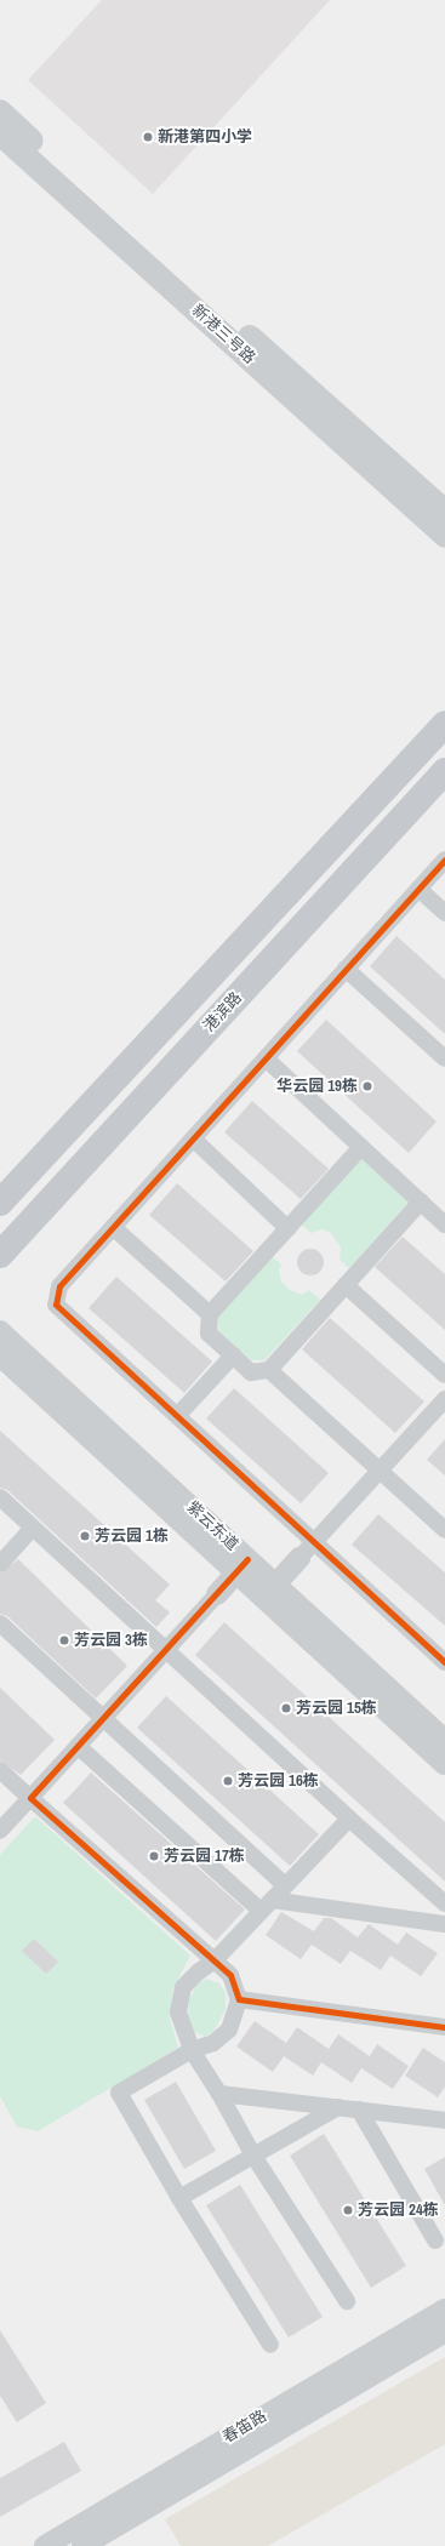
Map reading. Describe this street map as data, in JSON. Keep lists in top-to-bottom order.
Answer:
{
  "streets": {
    "main road": ["新港三号路", "港滨路"],
    "street": ["紫云东道", "春笛路"]
  },
  "places": [
    "新港第四小学",
    "华云园 19栋",
    "芳云园 1栋",
    "芳云园 3栋",
    "芳云园 15栋",
    "芳云园 16栋",
    "芳云园 17栋",
    "芳云园 24栋"
  ]
}
